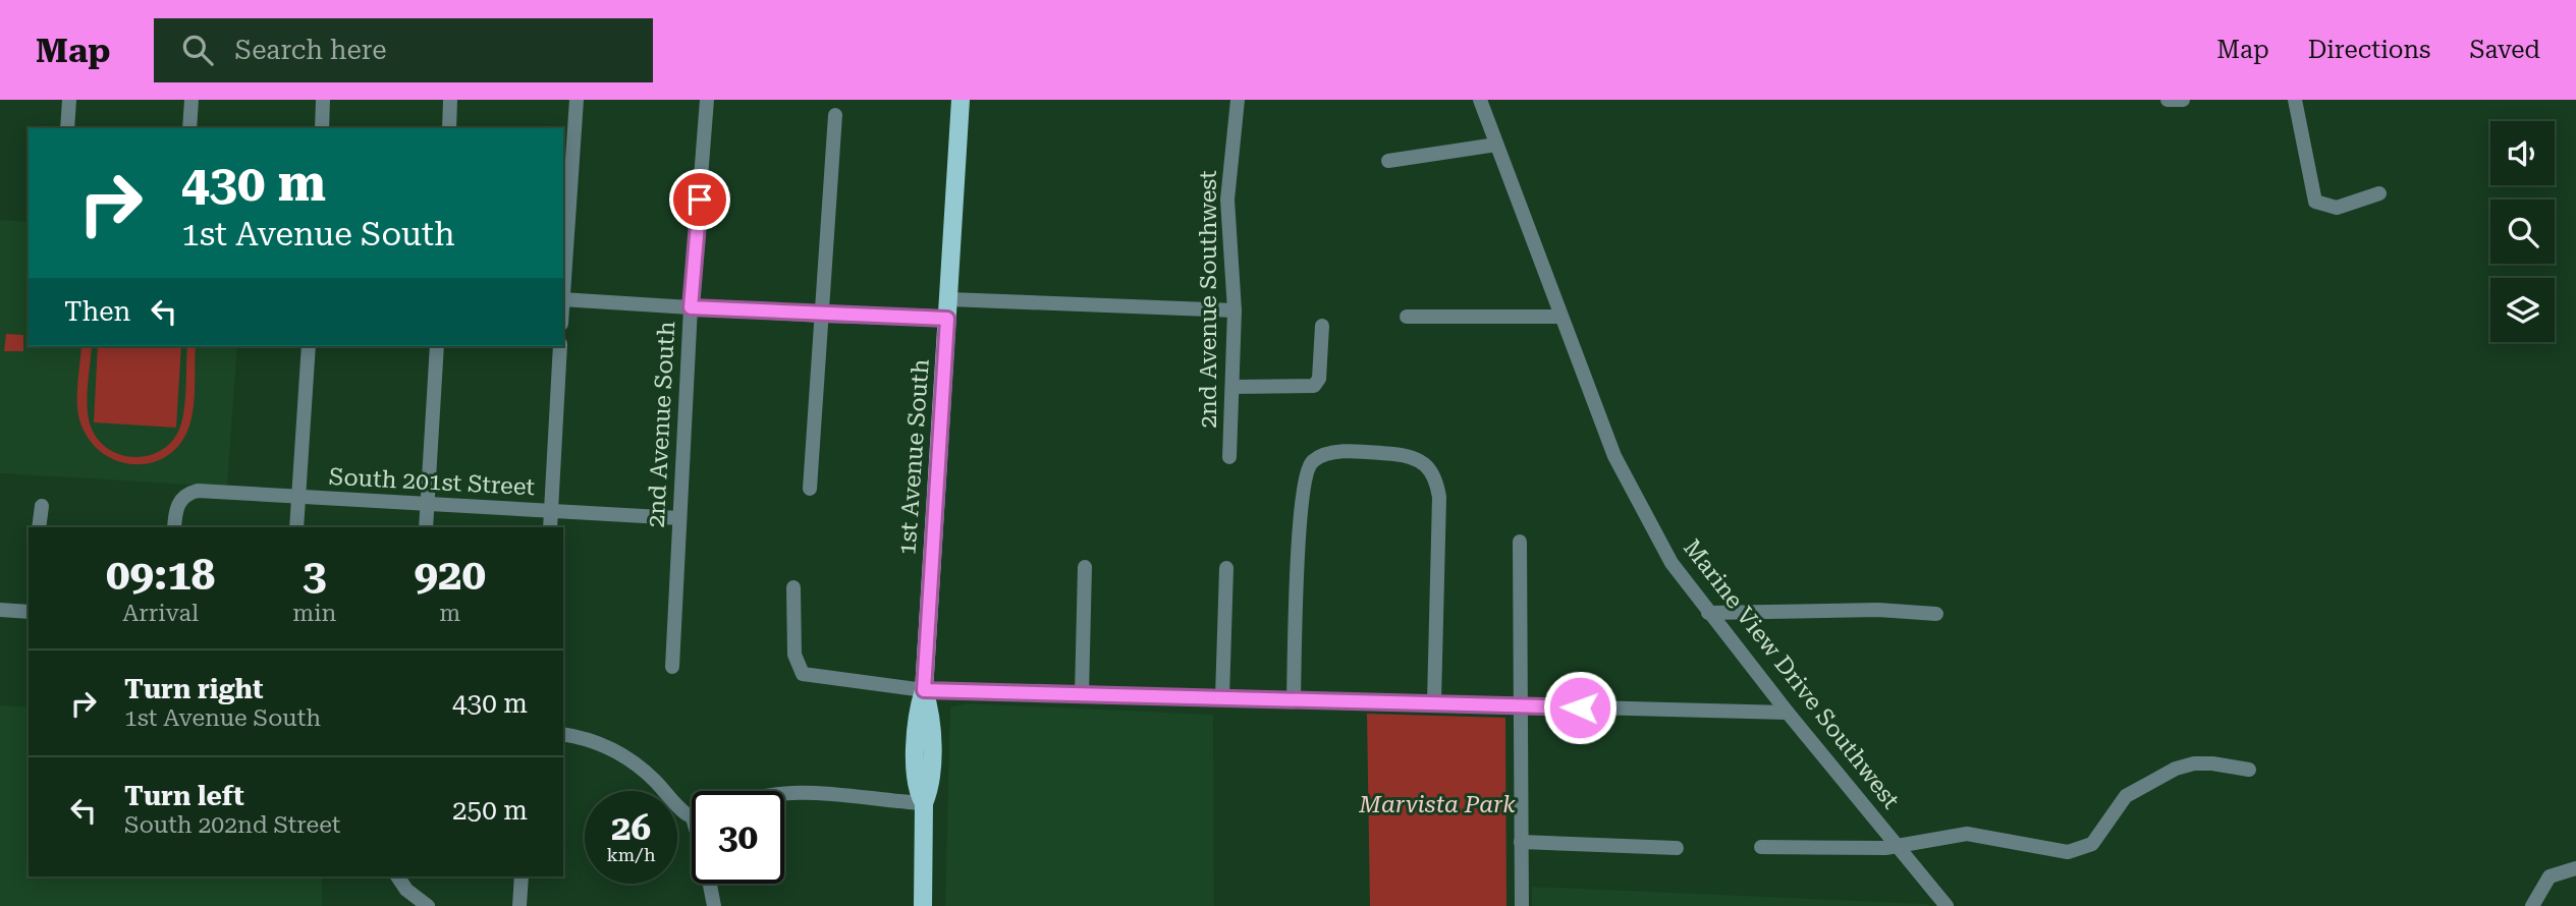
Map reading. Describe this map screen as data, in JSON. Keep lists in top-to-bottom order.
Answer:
{
  "streets": {
    "main road": ["1st Avenue South"],
    "street": [
      "2nd Avenue Southwest",
      "2nd Avenue South",
      "South 201st Street",
      "Marine View Drive Southwest"
    ]
  },
  "crossings": [
    ["2nd Avenue South", "South 201st Street"]
  ],
  "parks": ["Marvista Park"],
  "page": {
    "header": "Map",
    "search": "Search here",
    "nav": ["Map", "Directions", "Saved"],
    "turn": ["430 m", "1st Avenue South"],
    "then": "Then",
    "eta": [
      "09:18",
      "Arrival",
      "3",
      "min",
      "920",
      "m"
    ],
    "list": [
      {
        "name": "Turn right",
        "note": "1st Avenue South",
        "value": "430 m"
      },
      {
        "name": "Turn left",
        "note": "South 202nd Street",
        "value": "250 m"
      }
    ],
    "speed": "26 km/h",
    "limit": "30"
  }
}
